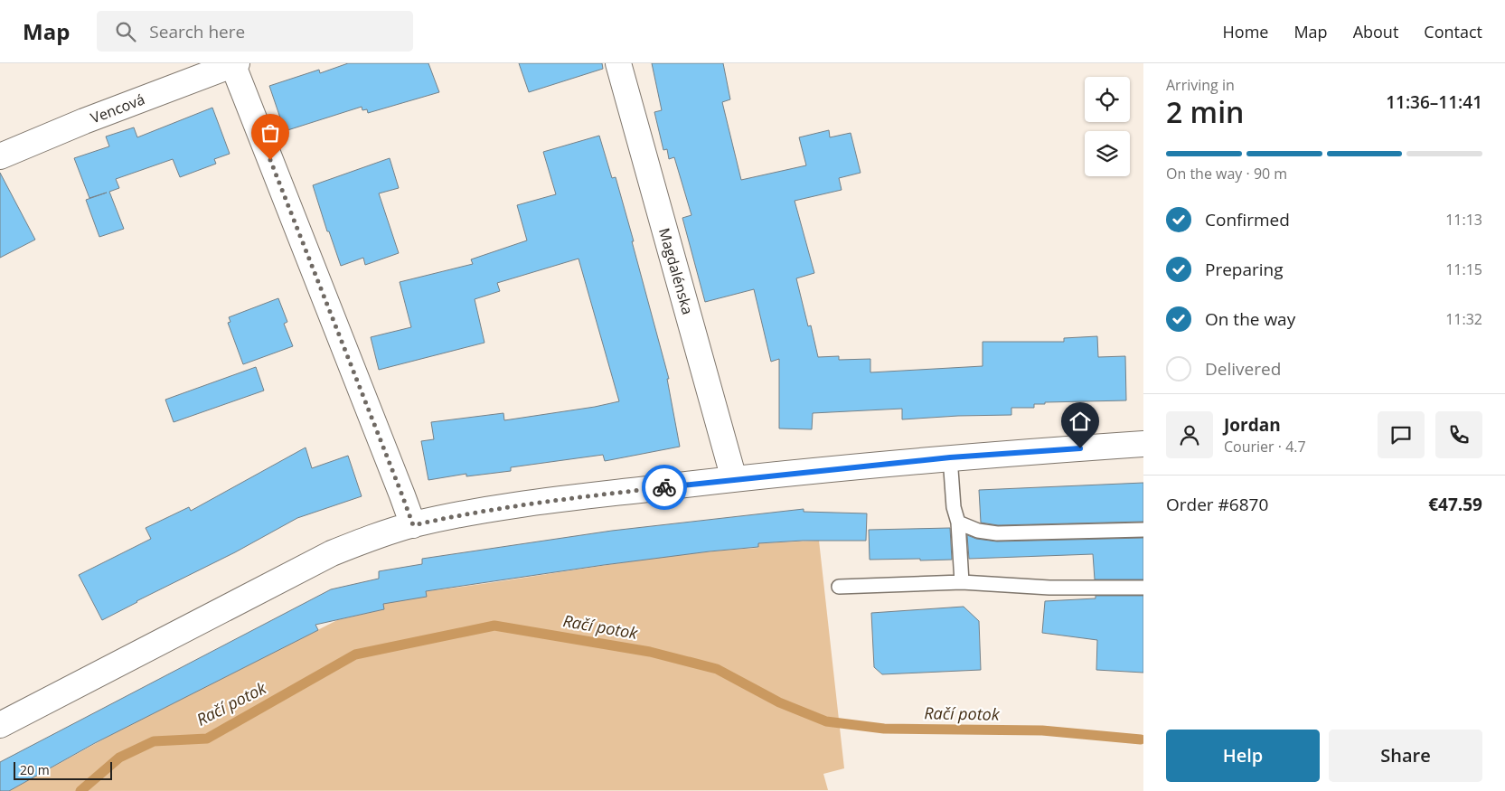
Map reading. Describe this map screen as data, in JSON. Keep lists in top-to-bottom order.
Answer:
{
  "streets": {
    "street": ["Vencová", "Magdalénska"]
  },
  "water": ["Račí potok"],
  "scale_bar": "20 m",
  "page": {
    "header": "Map",
    "search": "Search here",
    "nav": [
      "Home",
      "Map",
      "About",
      "Contact"
    ],
    "heading": ["2 min", "Arriving in", "11:36–11:41"],
    "panel": [
      "Jordan",
      "Courier · 4.7",
      "Order #6870",
      "€47.59"
    ],
    "bar": "On the way · 90 m",
    "list": [
      ["Confirmed", "11:13"],
      ["Preparing", "11:15"],
      ["On the way", "11:32"],
      "Delivered"
    ],
    "buttons": ["Help", "Share"],
    "scale": "20 m"
  }
}
